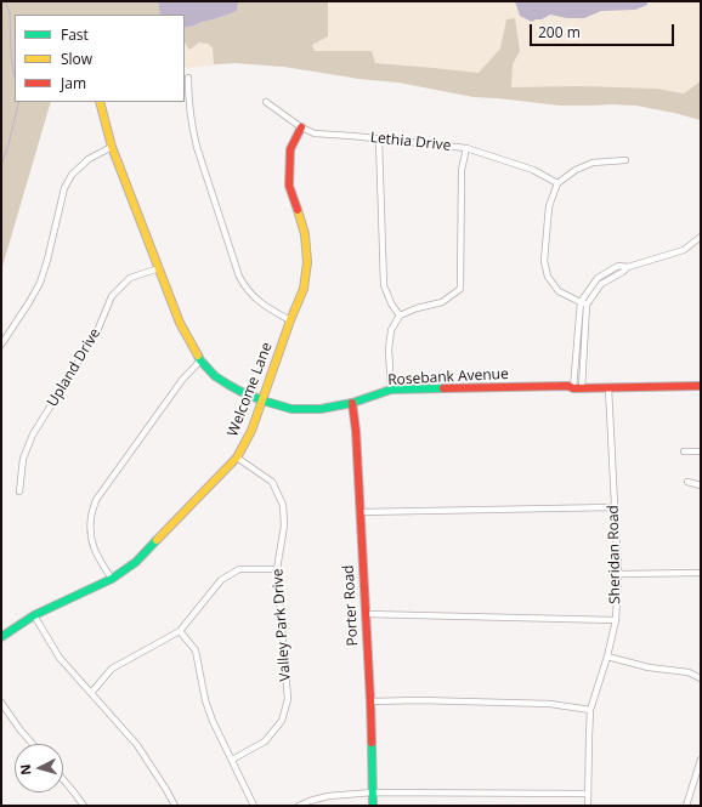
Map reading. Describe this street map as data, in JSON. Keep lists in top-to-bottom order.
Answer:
{
  "streets": {
    "street": [
      "Lethia Drive",
      "Upland Drive",
      "Rosebank Avenue",
      "Welcome Lane",
      "Sheridan Road",
      "Porter Road",
      "Valley Park Drive"
    ]
  },
  "crossings": [
    ["Lethia Drive", "Welcome Lane"],
    ["Upland Drive", "Rosebank Avenue"],
    ["Rosebank Avenue", "Welcome Lane"],
    ["Rosebank Avenue", "Sheridan Road"],
    ["Rosebank Avenue", "Porter Road"],
    ["Welcome Lane", "Valley Park Drive"]
  ],
  "legend": ["Fast", "Slow", "Jam"],
  "scale_bar": "200 m",
  "north": "left"
}
